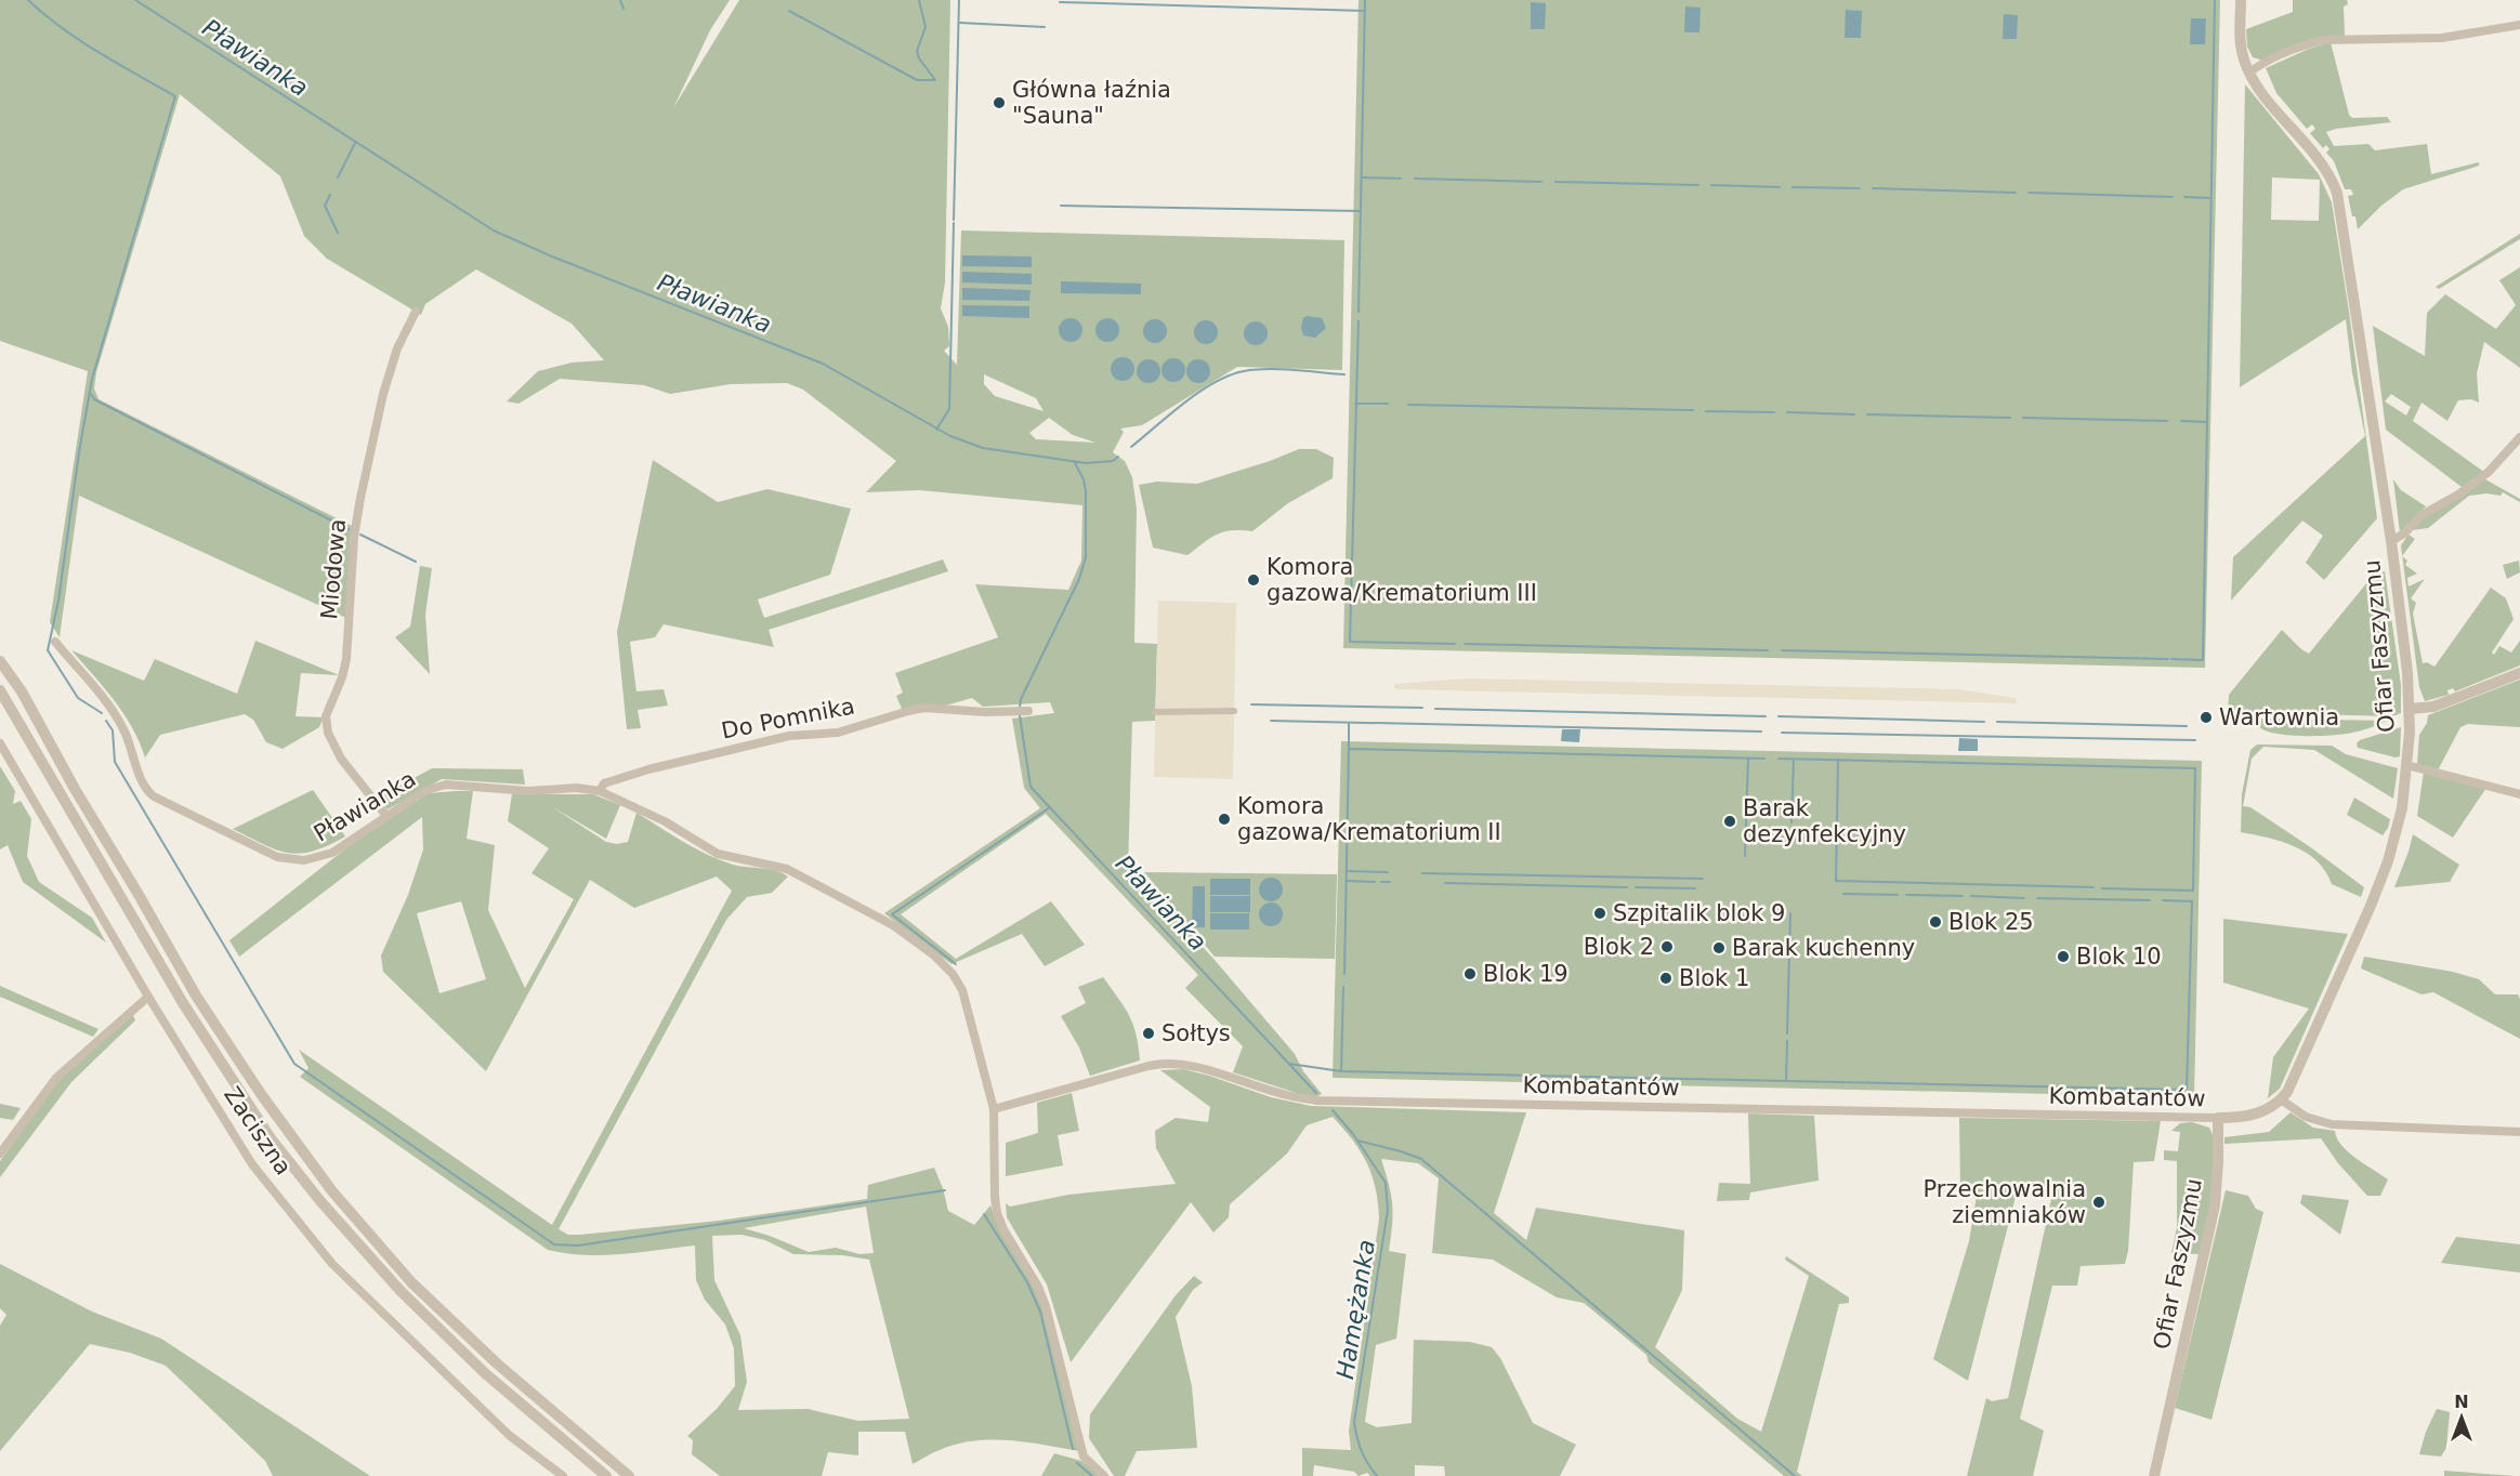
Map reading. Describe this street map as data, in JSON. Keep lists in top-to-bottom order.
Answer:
{
  "streets": {
    "street": [
      "Miodowa",
      "Ofiar Faszyzmu",
      "Do Pomnika",
      "Pławianka",
      "Kombatantów",
      "Zaciszna"
    ]
  },
  "crossings": [
    ["Miodowa", "Pławianka"],
    ["Ofiar Faszyzmu", "Kombatantów"],
    ["Do Pomnika", "Pławianka"],
    ["Pławianka", "Kombatantów"]
  ],
  "water": ["Pławianka", "Hamężanka"],
  "places": [
    "Główna łaźnia \"Sauna\"",
    "Komora gazowa/Krematorium III",
    "Wartownia",
    "Komora gazowa/Krematorium II",
    "Barak dezynfekcyjny",
    "Szpitalik blok 9",
    "Blok 25",
    "Blok 2",
    "Barak kuchenny",
    "Blok 10",
    "Blok 19",
    "Blok 1",
    "Sołtys",
    "Przechowalnia ziemniaków"
  ],
  "north": "top"
}
